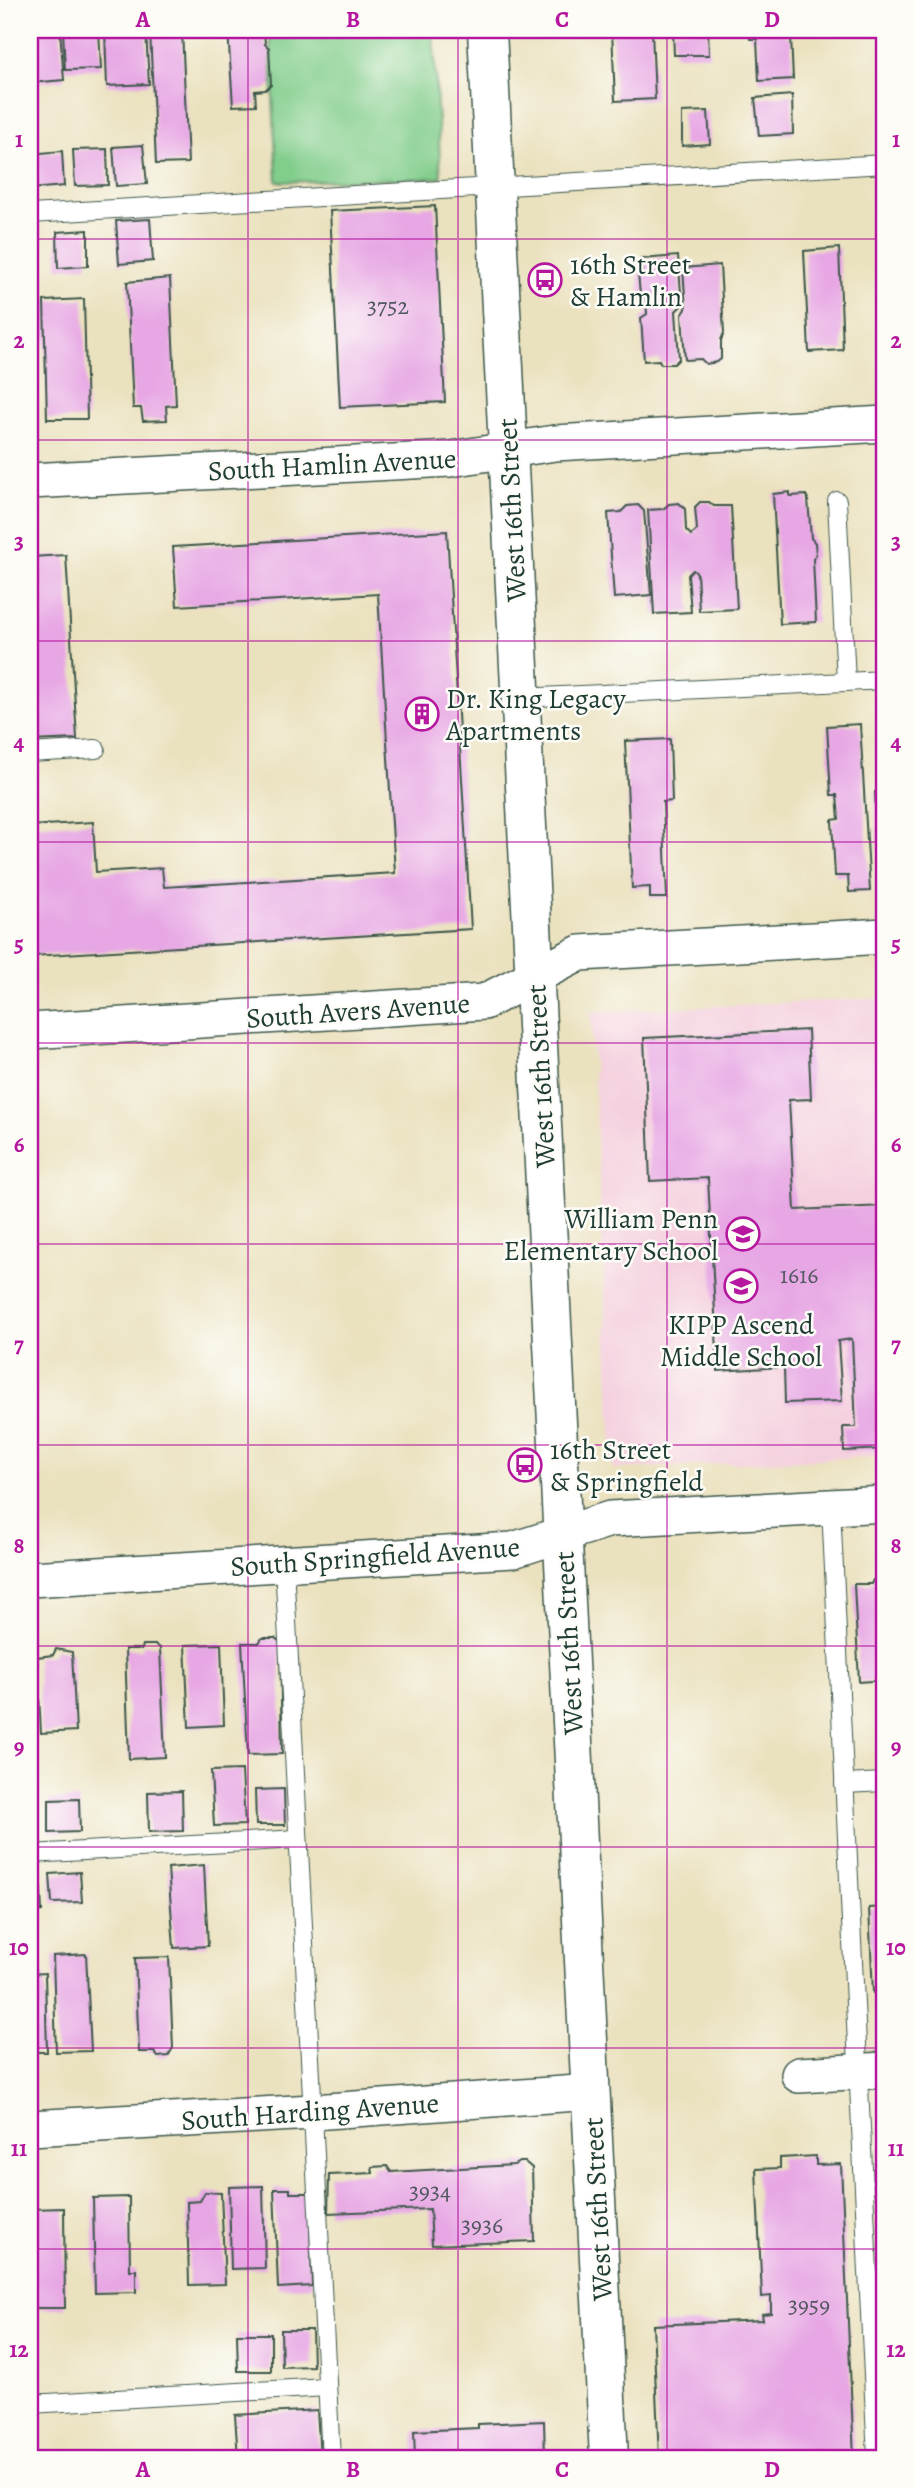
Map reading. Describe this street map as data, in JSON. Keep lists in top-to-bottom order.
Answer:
{
  "streets": {
    "street": [
      "South Hamlin Avenue",
      "West 16th Street",
      "South Avers Avenue",
      "South Springfield Avenue",
      "South Harding Avenue"
    ]
  },
  "crossings": [
    ["South Hamlin Avenue", "West 16th Street"],
    ["West 16th Street", "South Avers Avenue"],
    ["West 16th Street", "South Springfield Avenue"],
    ["West 16th Street", "South Harding Avenue"]
  ],
  "places": {
    "bus stop": ["16th Street & Hamlin", "16th Street & Springfield"],
    "building": ["Dr. King Legacy Apartments"],
    "school or university": ["William Penn Elementary School", "KIPP Ascend Middle School"]
  },
  "house_numbers": [
    "3752",
    "1616",
    "3934",
    "3936",
    "3959"
  ],
  "grid": {
    "columns": [
      "A",
      "B",
      "C",
      "D"
    ],
    "rows": [
      "1",
      "2",
      "3",
      "4",
      "5",
      "6",
      "7",
      "8",
      "9",
      "10",
      "11",
      "12"
    ]
  }
}
